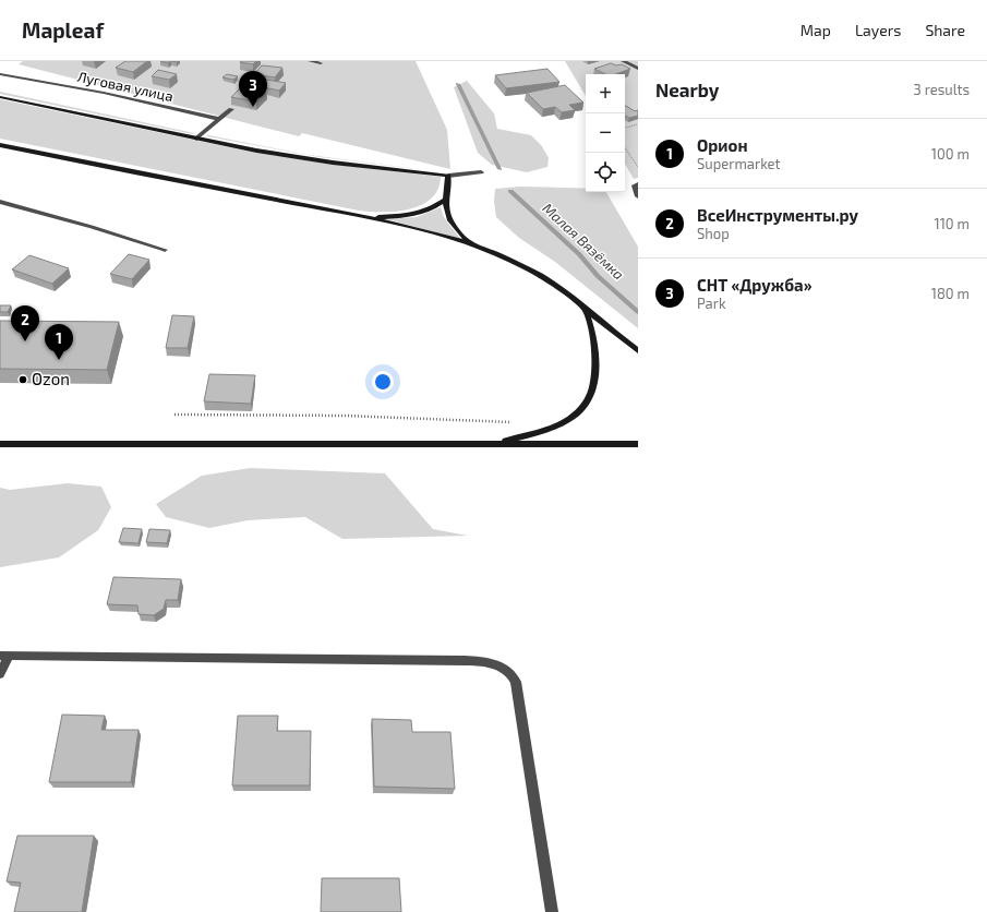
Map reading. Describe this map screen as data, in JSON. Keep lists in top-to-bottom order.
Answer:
{
  "streets": {
    "street": ["Луговая улица"]
  },
  "water": ["Малая Вязёмка"],
  "places": ["Ozon"],
  "page": {
    "header": "Mapleaf",
    "nav": ["Map", "Layers", "Share"],
    "heading": ["Nearby", "3 results"],
    "pins": ["3", "2", "1"],
    "map_buttons": ["+", "−"],
    "list": [
      {
        "mark": "1",
        "name": "Орион",
        "note": "Supermarket",
        "value": "100 m"
      },
      {
        "mark": "2",
        "name": "ВсеИнструменты.ру",
        "note": "Shop",
        "value": "110 m"
      },
      {
        "mark": "3",
        "name": "СНТ «Дружба»",
        "note": "Park",
        "value": "180 m"
      }
    ]
  }
}
